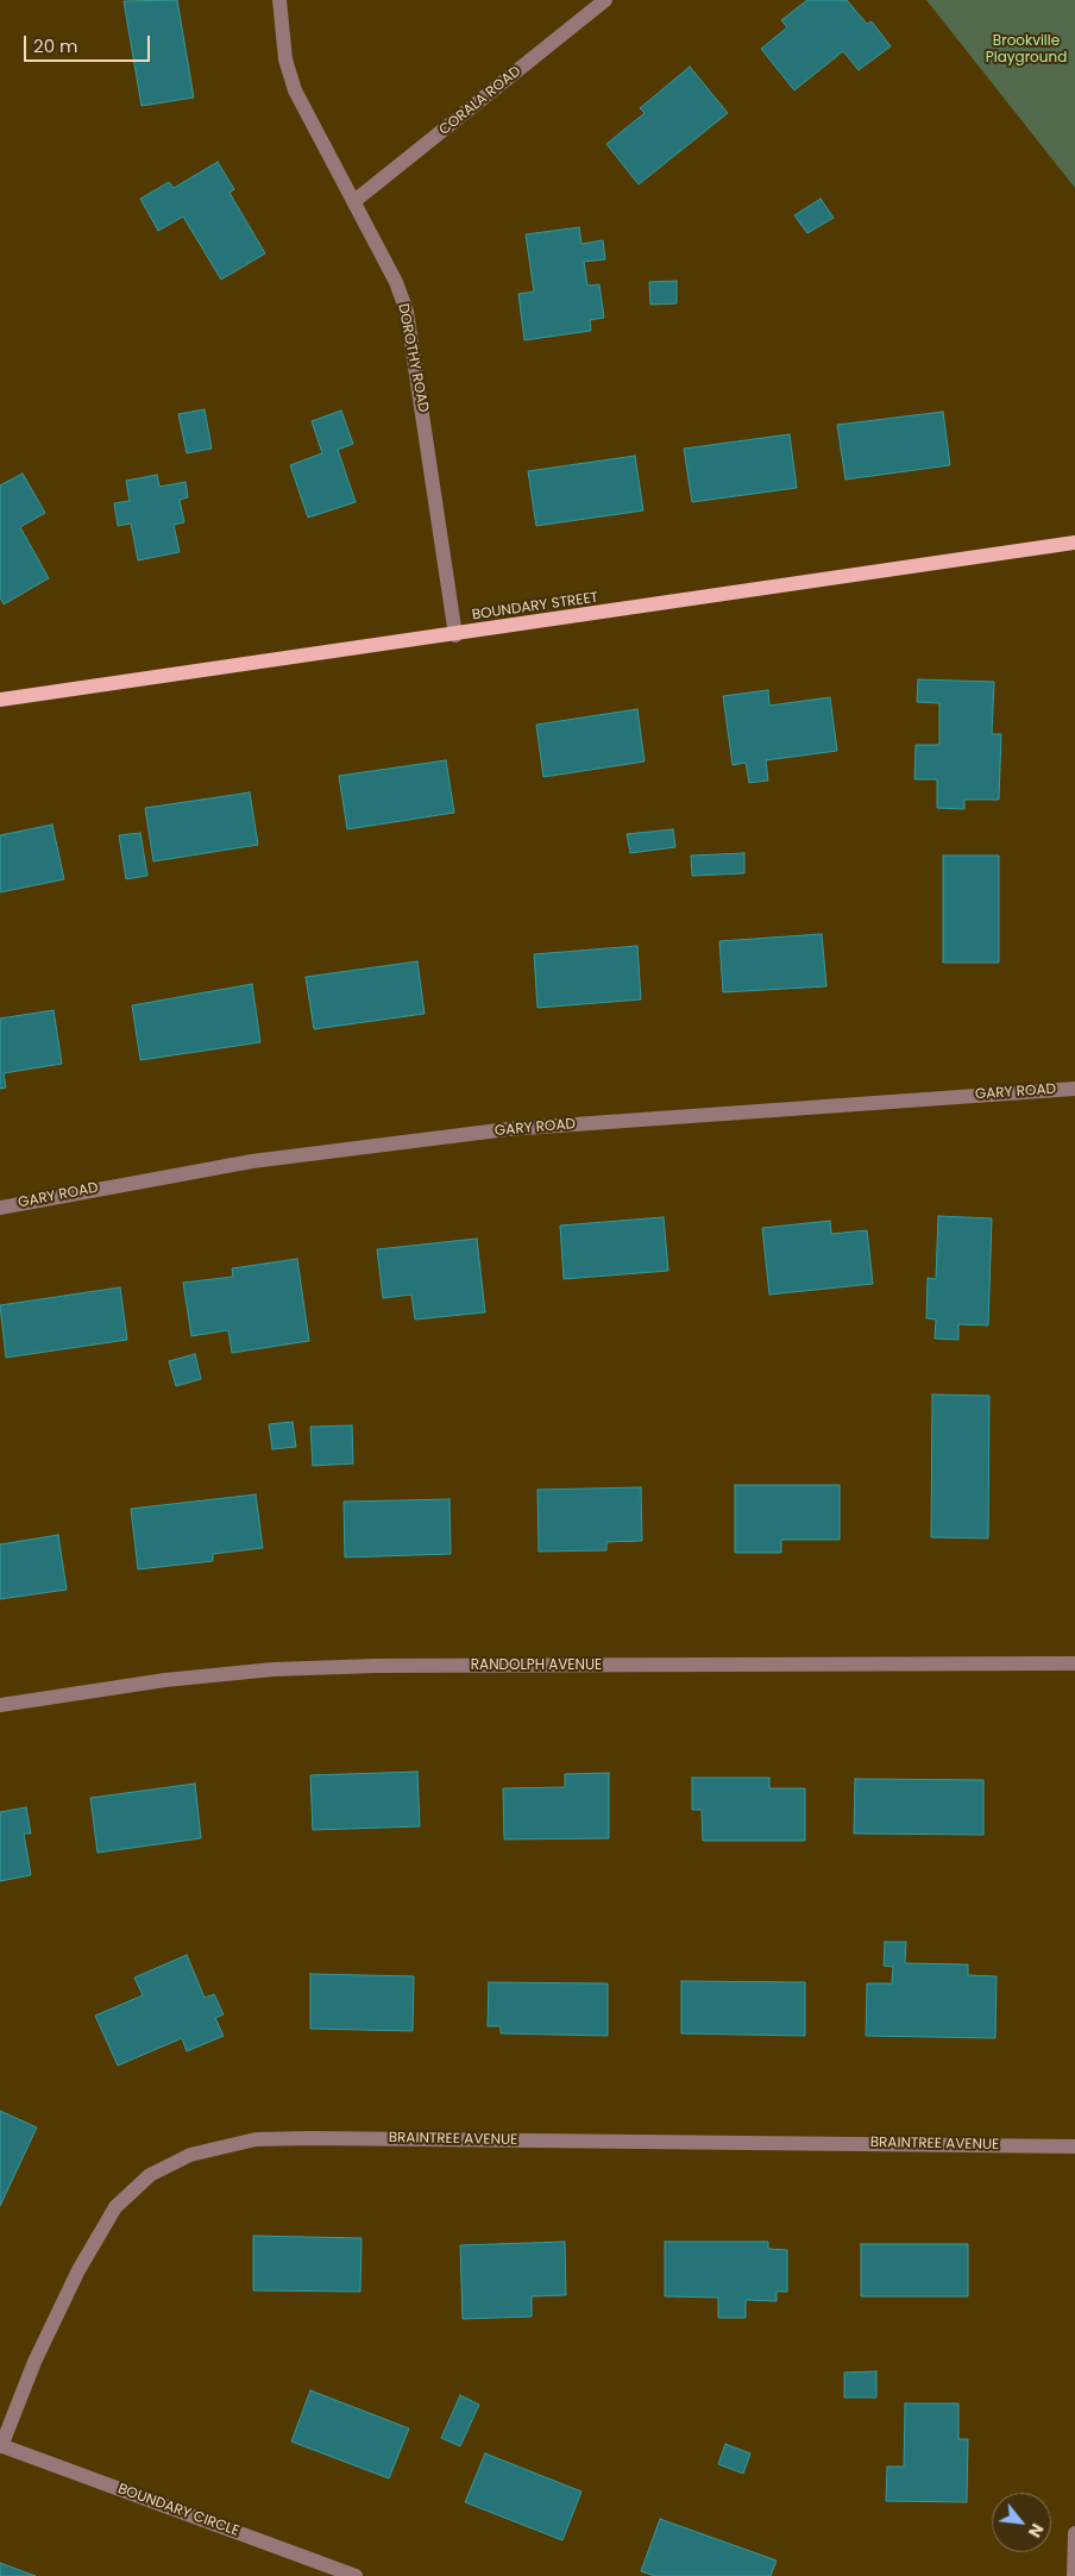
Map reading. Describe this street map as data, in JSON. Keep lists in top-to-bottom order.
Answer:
{
  "streets": {
    "main road": ["BOUNDARY STREET"],
    "street": [
      "CORALA ROAD",
      "DOROTHY ROAD",
      "GARY ROAD",
      "RANDOLPH AVENUE",
      "BRAINTREE AVENUE",
      "BOUNDARY CIRCLE"
    ]
  },
  "crossings": [
    ["CORALA ROAD", "DOROTHY ROAD"],
    ["DOROTHY ROAD", "BOUNDARY STREET"],
    ["BRAINTREE AVENUE", "BOUNDARY CIRCLE"]
  ],
  "parks": ["Brookville Playground"],
  "scale_bar": "20 m",
  "north": "bottom right"
}
